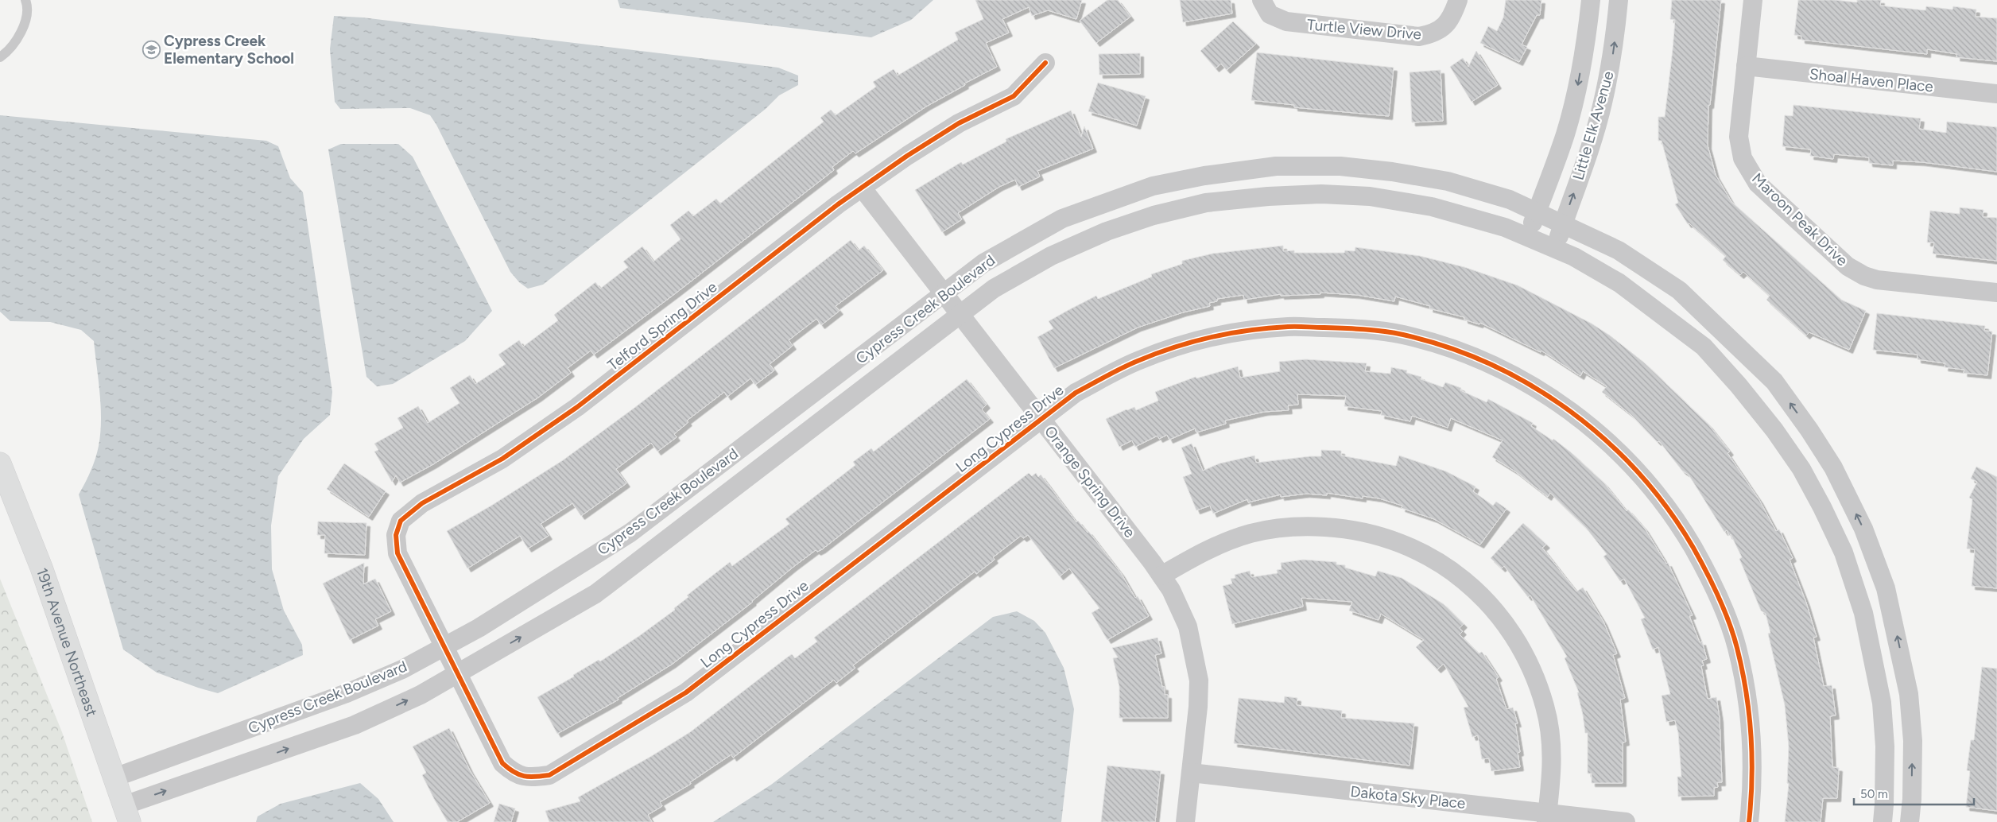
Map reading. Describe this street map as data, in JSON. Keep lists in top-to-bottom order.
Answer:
{
  "streets": {
    "street": [
      "Turtle View Drive",
      "Shoal Haven Place",
      "Little Elk Avenue",
      "Maroon Peak Drive",
      "Cypress Creek Boulevard",
      "Telford Spring Drive",
      "Long Cypress Drive",
      "Orange Spring Drive",
      "19th Avenue Northeast",
      "Dakota Sky Place"
    ]
  },
  "crossings": [
    ["Shoal Haven Place", "Maroon Peak Drive"],
    ["Little Elk Avenue", "Cypress Creek Boulevard"],
    ["Cypress Creek Boulevard", "Telford Spring Drive"],
    ["Cypress Creek Boulevard", "Long Cypress Drive"],
    ["Cypress Creek Boulevard", "Orange Spring Drive"],
    ["Cypress Creek Boulevard", "19th Avenue Northeast"],
    ["Telford Spring Drive", "Long Cypress Drive"],
    ["Telford Spring Drive", "Orange Spring Drive"],
    ["Long Cypress Drive", "Orange Spring Drive"],
    ["Orange Spring Drive", "Dakota Sky Place"]
  ],
  "places": {
    "school or university": ["Cypress Creek Elementary School"]
  },
  "scale_bar": "50 m"
}
